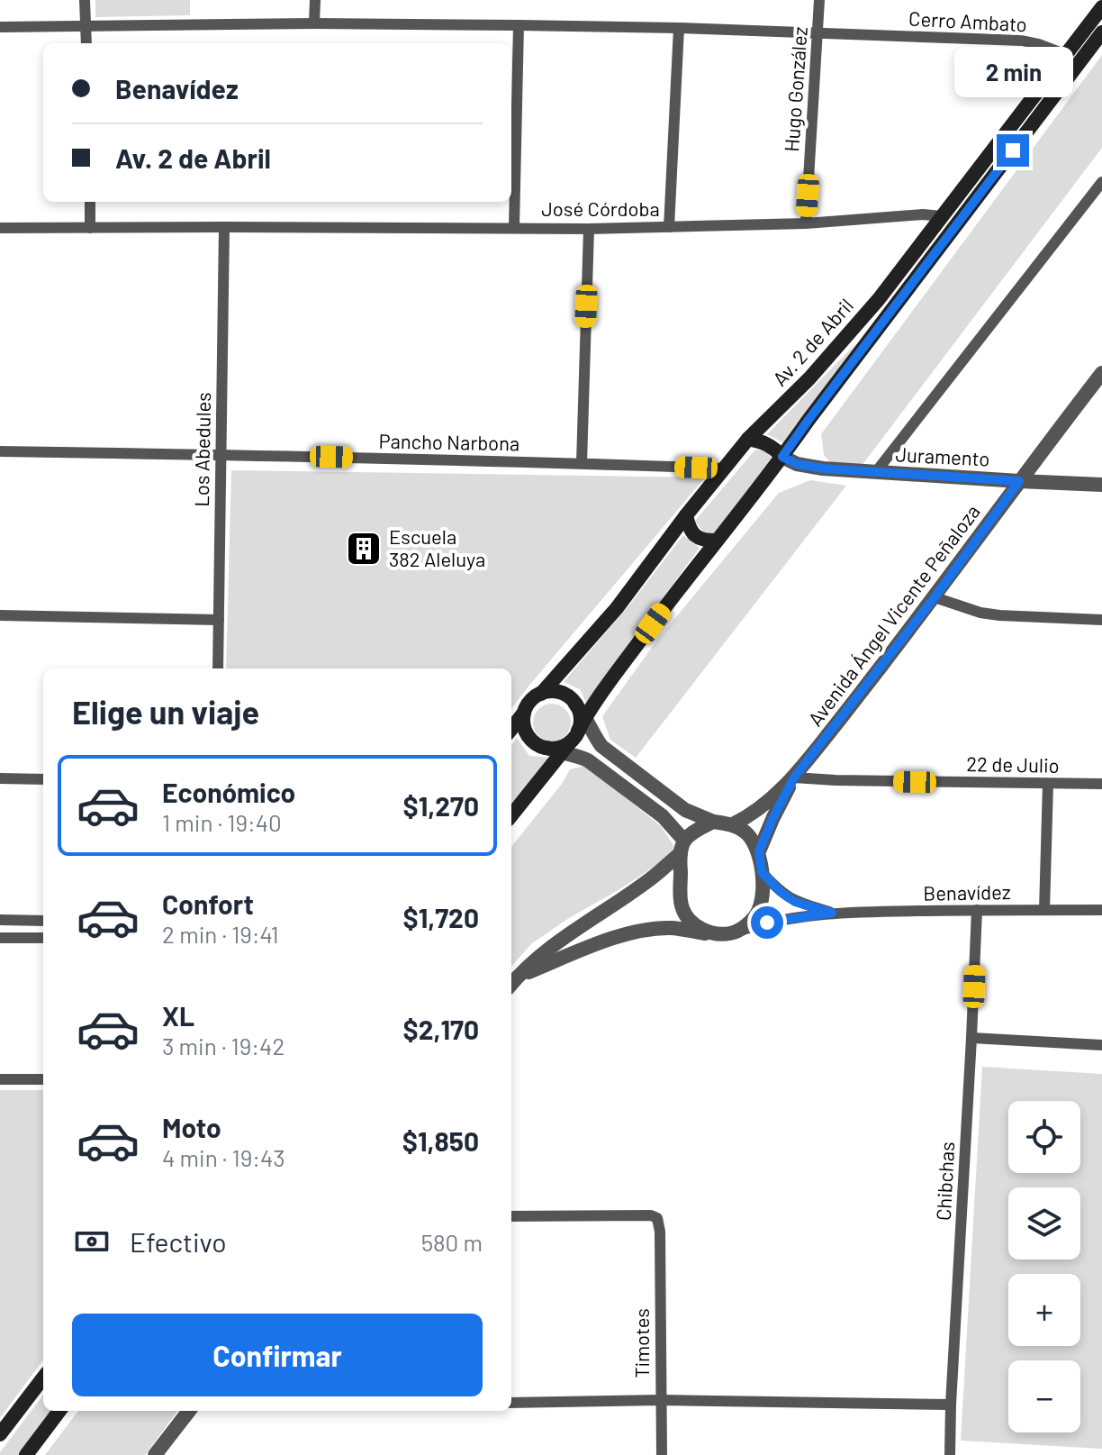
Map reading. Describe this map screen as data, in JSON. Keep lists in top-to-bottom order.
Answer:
{
  "streets": {
    "main road": ["Av. 2 de Abril"],
    "street": [
      "Cerro Ambato",
      "Hugo González",
      "José Córdoba",
      "Pancho Narbona",
      "Los Abedules",
      "Juramento",
      "Avenida Ángel Vicente Peñaloza",
      "22 de Julio",
      "Benavídez",
      "Chibchas",
      "Timotes"
    ]
  },
  "crossings": [
    ["Cerro Ambato", "Hugo González"],
    ["Cerro Ambato", "Av. 2 de Abril"],
    ["Hugo González", "José Córdoba"],
    ["José Córdoba", "Av. 2 de Abril"],
    ["José Córdoba", "Los Abedules"],
    ["Av. 2 de Abril", "Pancho Narbona"],
    ["Av. 2 de Abril", "Juramento"],
    ["Pancho Narbona", "Los Abedules"],
    ["Juramento", "Avenida Ángel Vicente Peñaloza"],
    ["Avenida Ángel Vicente Peñaloza", "22 de Julio"],
    ["Avenida Ángel Vicente Peñaloza", "Benavídez"],
    ["Benavídez", "Chibchas"]
  ],
  "places": {
    "building": ["Escuela 382 Aleluya"]
  },
  "page": {
    "banner": ["Benavídez", "Av. 2 de Abril"],
    "bubble": "2 min",
    "heading": "Elige un viaje",
    "list": [
      {
        "name": "Económico",
        "note": "1 min · 19:40",
        "value": "$1,270"
      },
      {
        "name": "Confort",
        "note": "2 min · 19:41",
        "value": "$1,720"
      },
      {
        "name": "XL",
        "note": "3 min · 19:42",
        "value": "$2,170"
      },
      {
        "name": "Moto",
        "note": "4 min · 19:43",
        "value": "$1,850"
      }
    ],
    "map_buttons": ["+", "−"],
    "pay": ["Efectivo", "580 m"],
    "buttons": "Confirmar"
  }
}
